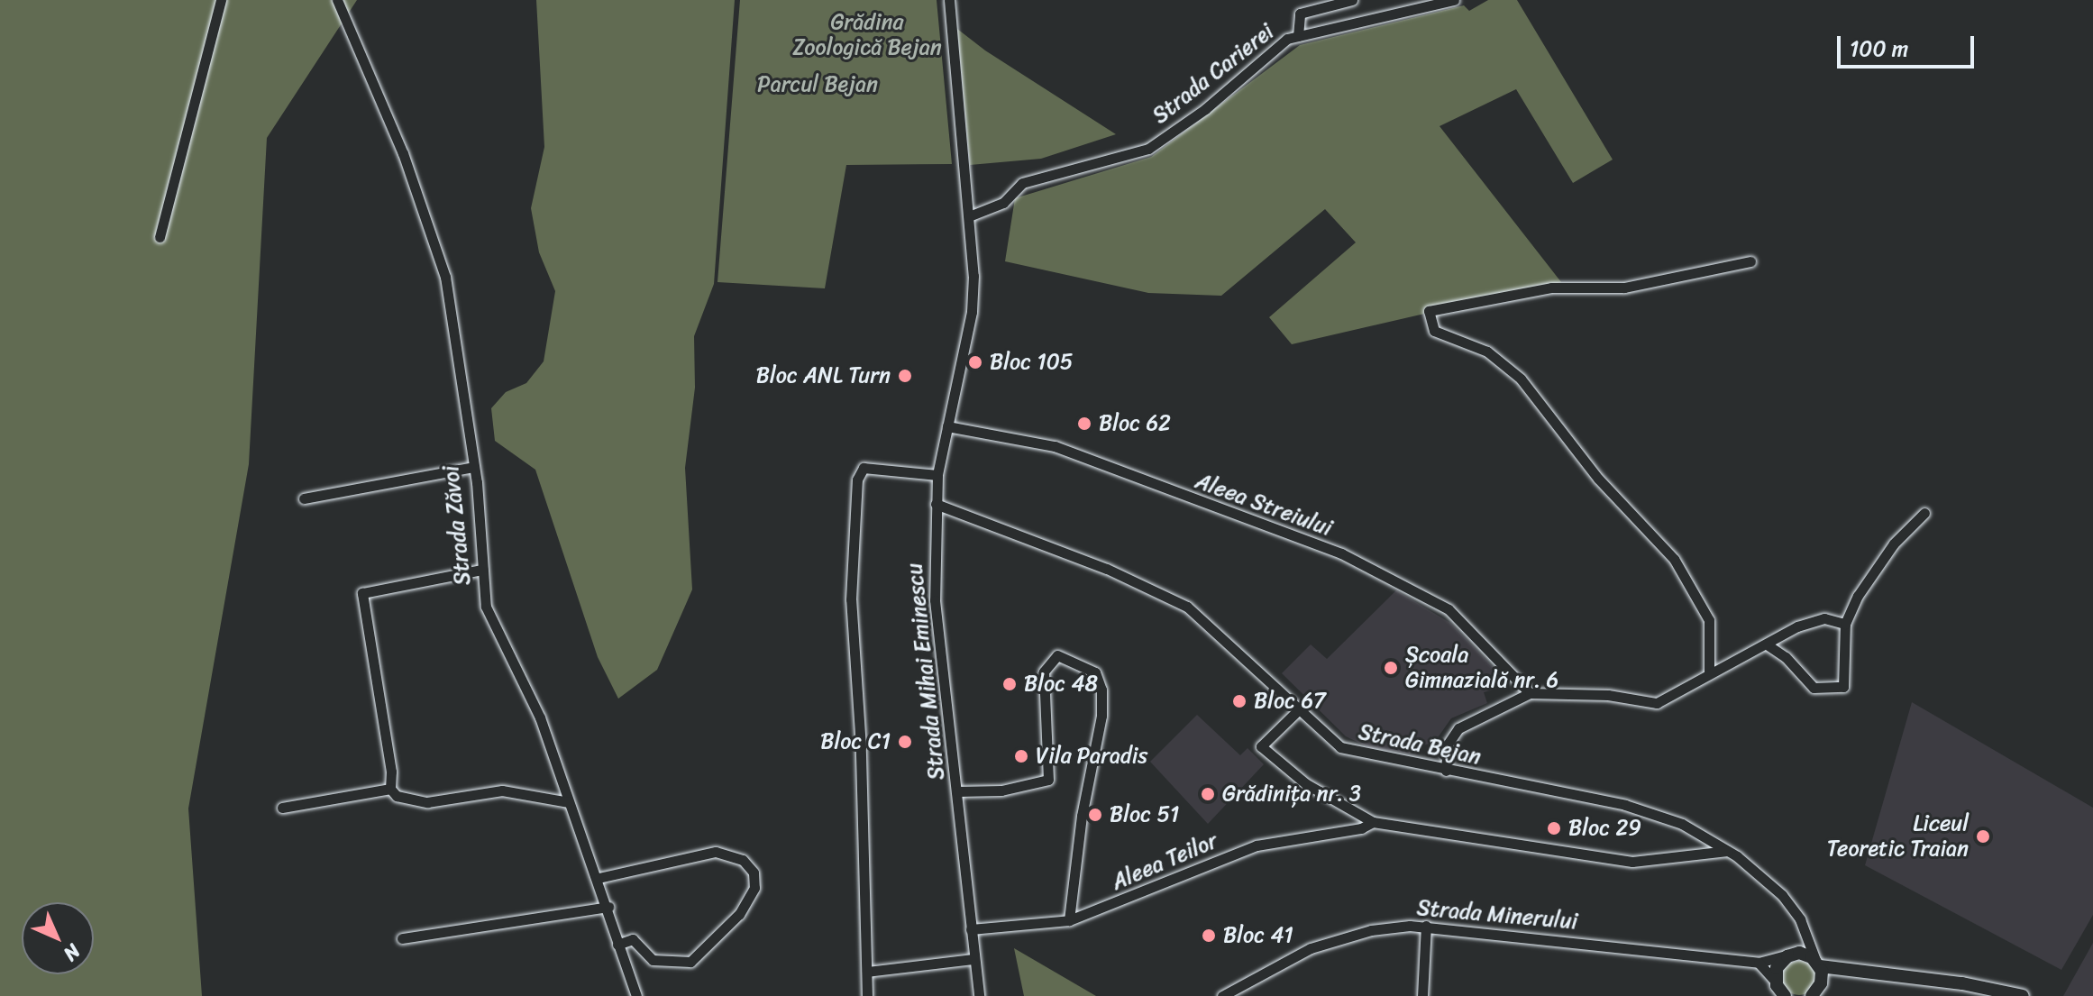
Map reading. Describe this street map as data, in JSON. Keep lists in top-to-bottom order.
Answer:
{
  "streets": {
    "street": [
      "Strada Carierei",
      "Aleea Streiului",
      "Strada Zăvoi",
      "Strada Mihai Eminescu",
      "Strada Bejan",
      "Aleea Teilor",
      "Strada Minerului"
    ]
  },
  "crossings": [
    ["Strada Carierei", "Strada Mihai Eminescu"],
    ["Aleea Streiului", "Strada Mihai Eminescu"],
    ["Strada Mihai Eminescu", "Strada Bejan"],
    ["Strada Mihai Eminescu", "Aleea Teilor"],
    ["Strada Bejan", "Aleea Teilor"]
  ],
  "parks": ["Grădina Zoologică Bejan", "Parcul Bejan"],
  "places": [
    "Bloc 105",
    "Bloc ANL Turn",
    "Bloc 62",
    "Școala Gimnazială nr. 6",
    "Bloc 48",
    "Bloc 67",
    "Bloc C1",
    "Vila Paradis",
    "Grădinița nr. 3",
    "Bloc 51",
    "Bloc 29",
    "Liceul Teoretic Traian",
    "Bloc 41"
  ],
  "scale_bar": "100 m",
  "north": "bottom right"
}
